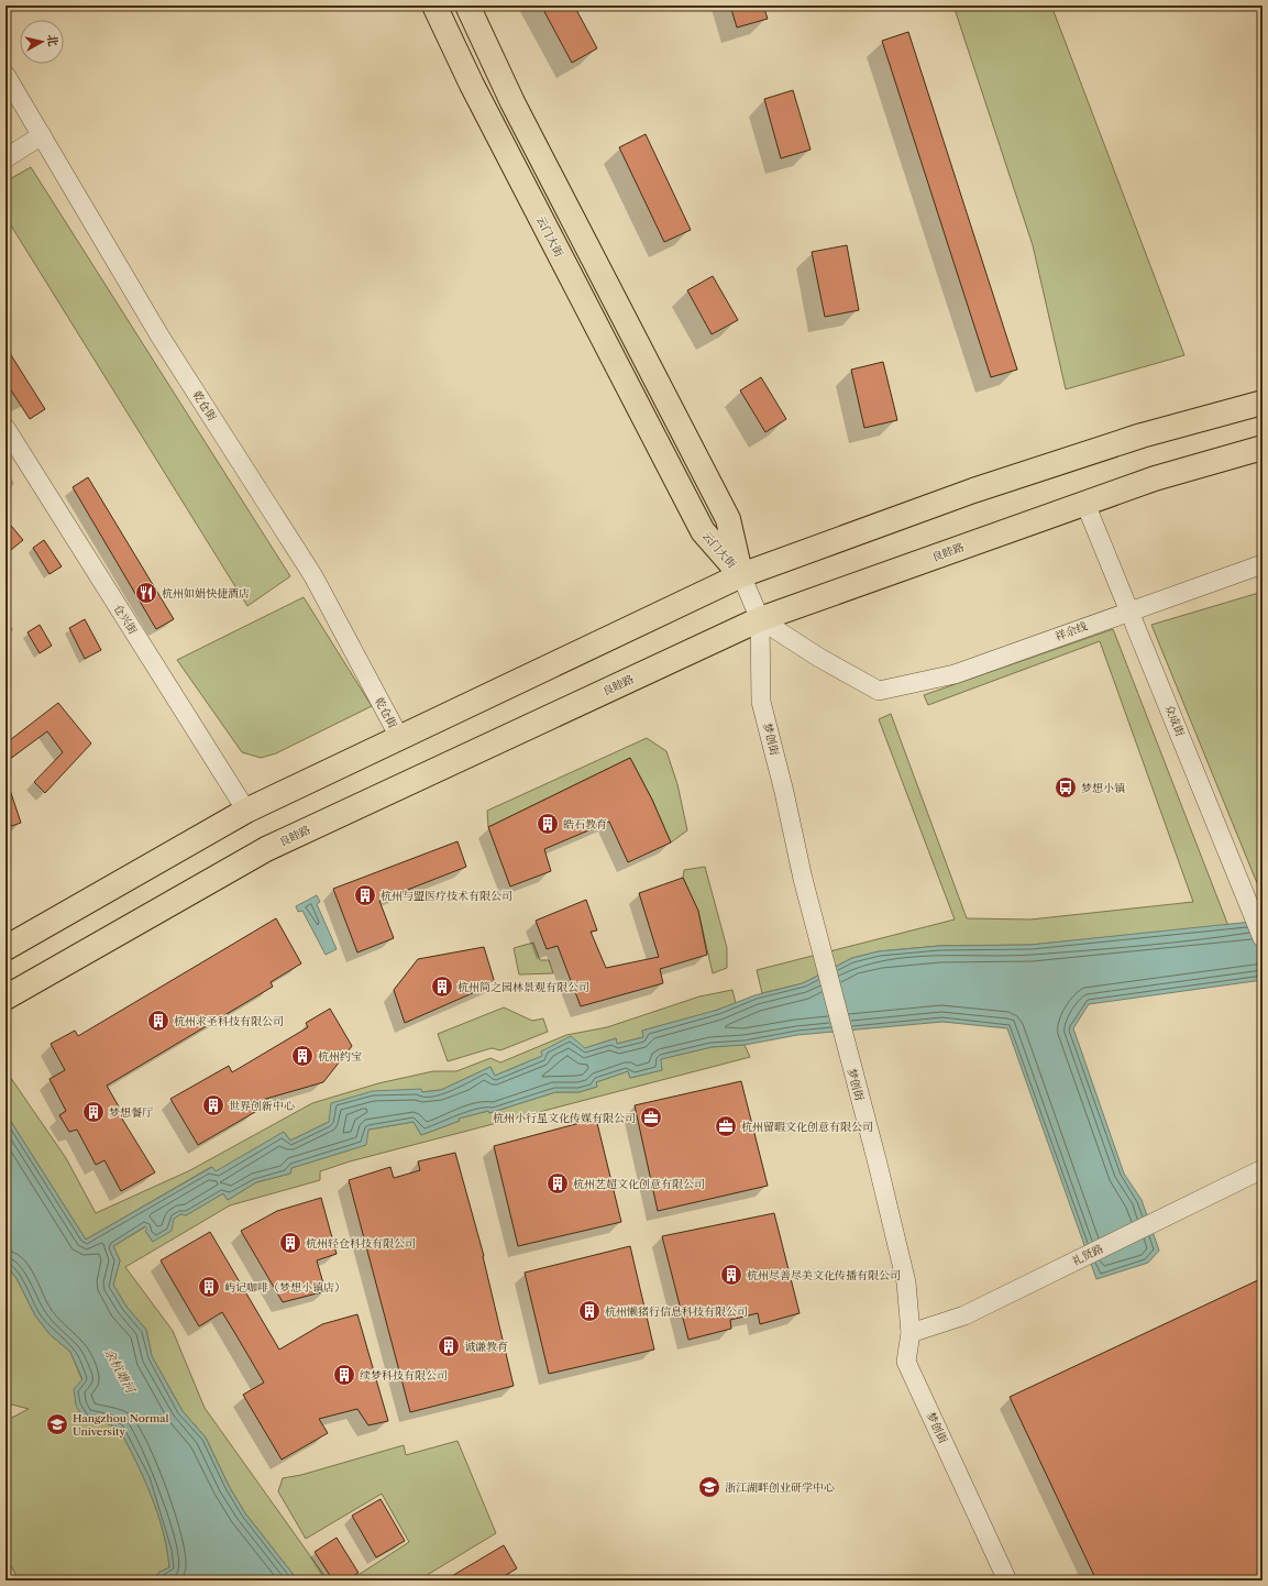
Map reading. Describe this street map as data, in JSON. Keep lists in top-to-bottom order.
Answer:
{
  "streets": {
    "main road": ["云门大街", "良睦路"],
    "street": [
      "乾仓街",
      "仓兴街",
      "祥余线",
      "众成街",
      "梦创街",
      "礼贤路"
    ]
  },
  "crossings": [
    ["云门大街", "梦创街"],
    ["良睦路", "祥余线"],
    ["良睦路", "众成街"],
    ["良睦路", "梦创街"],
    ["祥余线", "众成街"],
    ["祥余线", "梦创街"],
    ["梦创街", "礼贤路"]
  ],
  "water": ["余杭塘河"],
  "places": {
    "restaurant": ["杭州如娟快捷酒店"],
    "bus stop": ["梦想小镇"],
    "building": [
      "皓石教育",
      "杭州与盟医疗技术有限公司",
      "杭州简之园林景观有限公司",
      "杭州求圣科技有限公司",
      "杭州约宝",
      "世界创新中心",
      "梦想餐厅",
      "杭州艺超文化创意有限公司",
      "杭州轻仓科技有限公司",
      "杭州尽善尽美文化传播有限公司",
      "屿记咖啡（梦想小镇店）",
      "杭州懒猪行信息科技有限公司",
      "诚谦教育",
      "续梦科技有限公司"
    ],
    "office": ["杭州小行星文化传媒有限公司", "杭州留暇文化创意有限公司"],
    "school or university": ["Hangzhou Normal University", "浙江湖畔创业研学中心"]
  },
  "north": "right"
}
